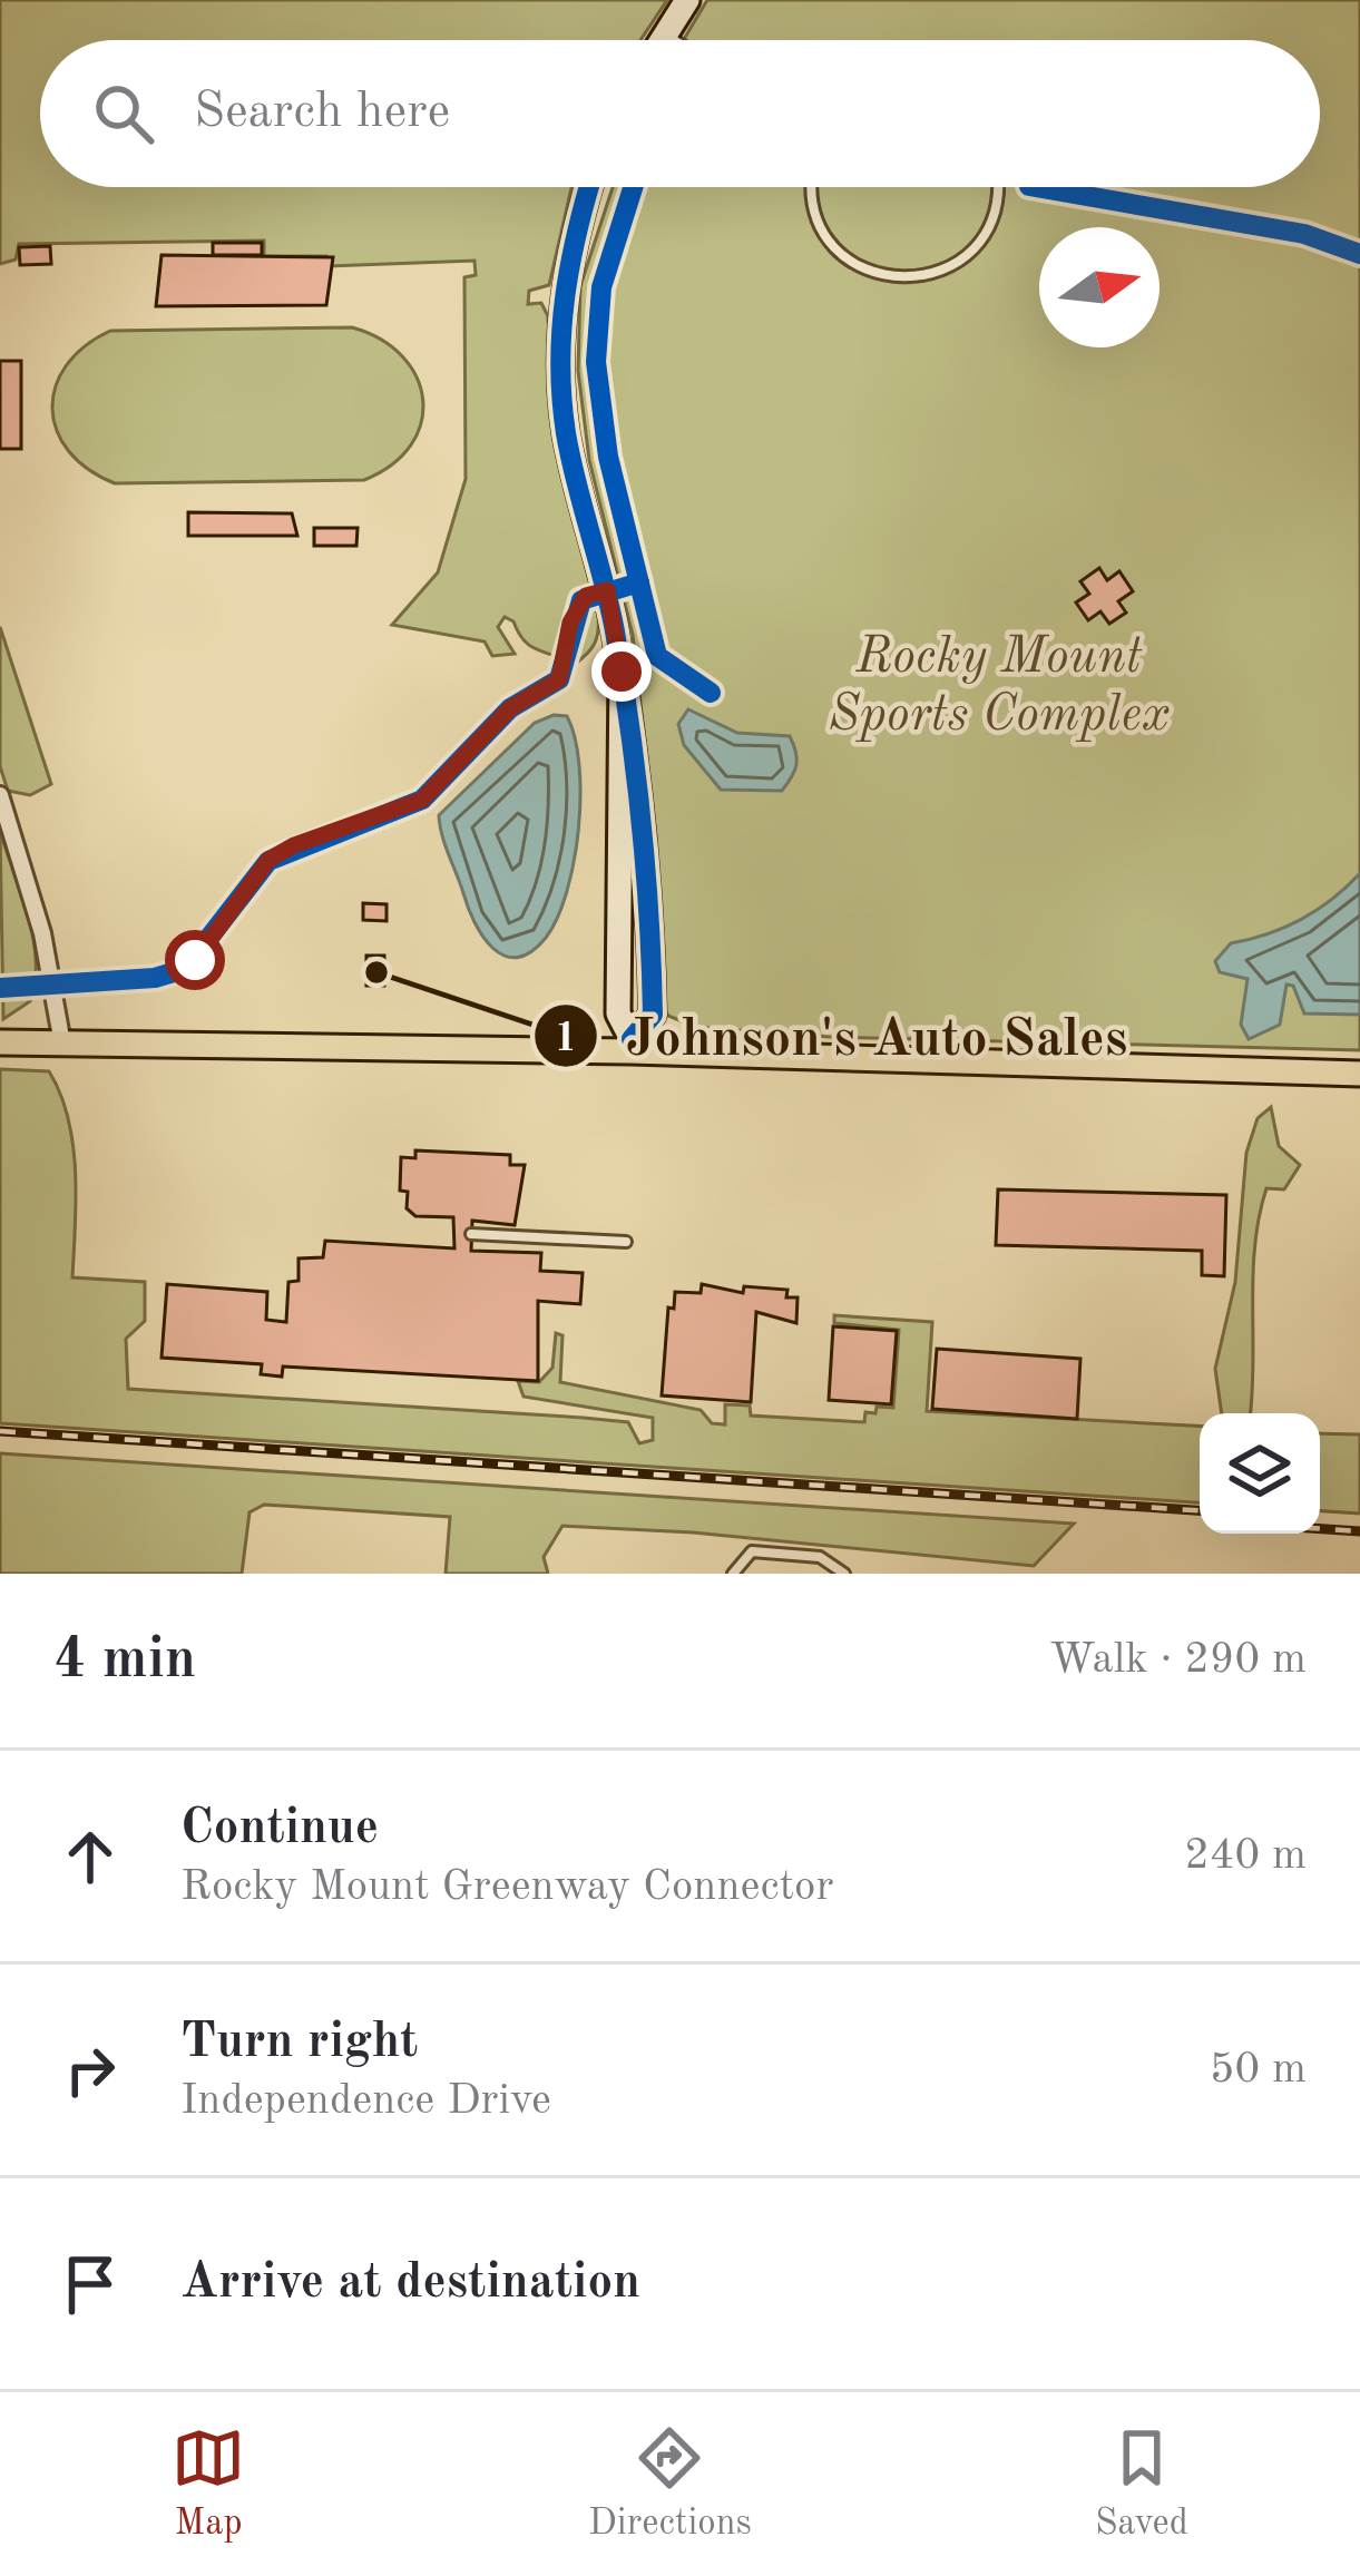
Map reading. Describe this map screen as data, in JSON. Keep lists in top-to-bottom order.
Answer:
{
  "parks": ["Rocky Mount Sports Complex"],
  "places": ["Johnson's Auto Sales"],
  "north": "right",
  "page": {
    "search": "Search here",
    "heading": ["4 min", "Walk · 290 m"],
    "list": [
      ["Continue", "Rocky Mount Greenway Connector", "240 m"],
      ["Turn right", "Independence Drive", "50 m"],
      "Arrive at destination"
    ],
    "nav": ["Map", "Directions", "Saved"]
  }
}
